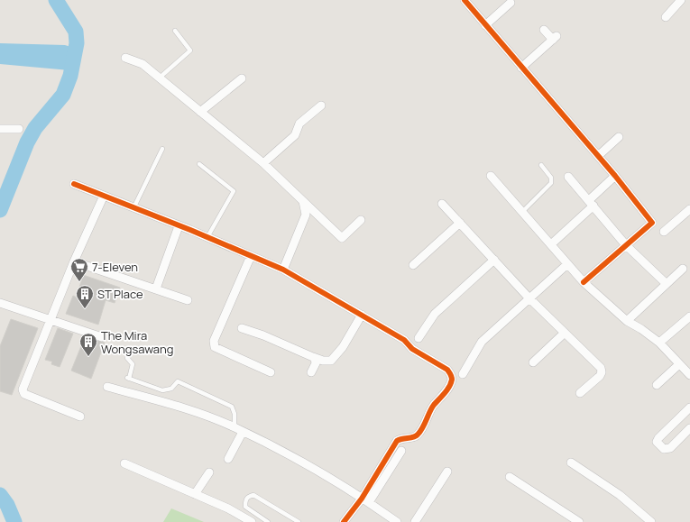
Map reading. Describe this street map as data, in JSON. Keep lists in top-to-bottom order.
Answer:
{
  "places": {
    "supermarket": ["7-Eleven"],
    "building": ["ST Place", "The Mira Wongsawang"]
  }
}
